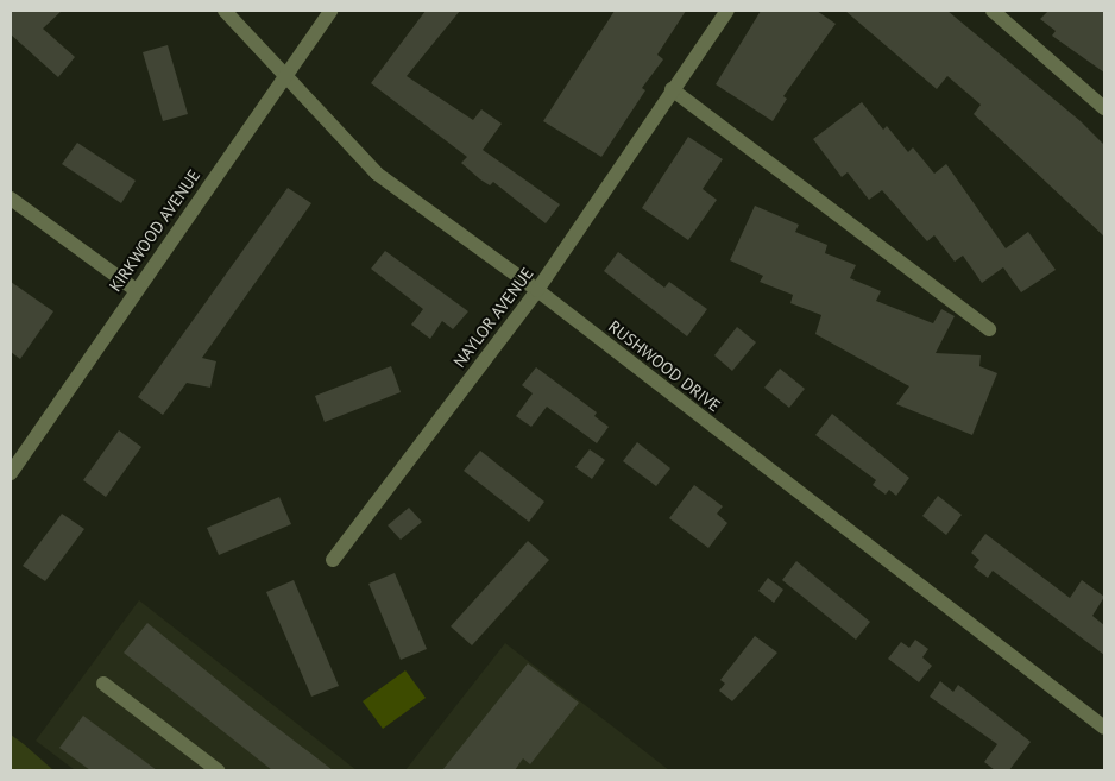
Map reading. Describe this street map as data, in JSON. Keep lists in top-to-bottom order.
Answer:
{
  "streets": {
    "street": ["KIRKWOOD AVENUE", "NAYLOR AVENUE", "RUSHWOOD DRIVE"]
  },
  "crossings": [
    ["KIRKWOOD AVENUE", "RUSHWOOD DRIVE"],
    ["NAYLOR AVENUE", "RUSHWOOD DRIVE"]
  ]
}
